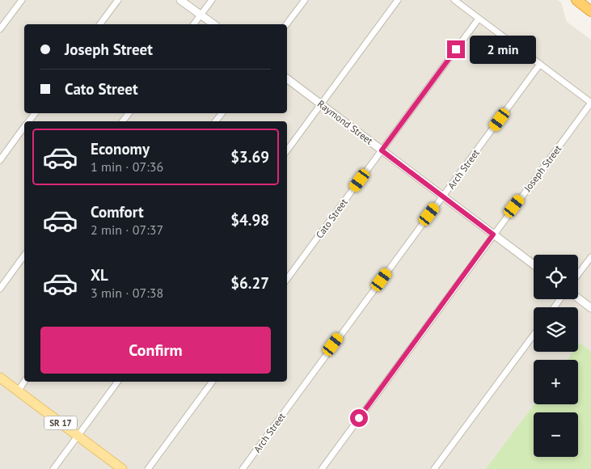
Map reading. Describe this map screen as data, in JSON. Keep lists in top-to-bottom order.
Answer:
{
  "streets": {
    "main road": ["SR 17"],
    "street": [
      "Raymond Street",
      "Joseph Street",
      "Arch Street",
      "Cato Street"
    ]
  },
  "crossings": [
    ["Raymond Street", "Joseph Street"],
    ["Raymond Street", "Arch Street"],
    ["Raymond Street", "Cato Street"]
  ],
  "page": {
    "banner": ["Joseph Street", "Cato Street"],
    "bubble": "2 min",
    "list": [
      {
        "name": "Economy",
        "note": "1 min · 07:36",
        "value": "$3.69"
      },
      {
        "name": "Comfort",
        "note": "2 min · 07:37",
        "value": "$4.98"
      },
      {
        "name": "XL",
        "note": "3 min · 07:38",
        "value": "$6.27"
      }
    ],
    "map_buttons": ["+", "−"],
    "buttons": "Confirm"
  }
}
